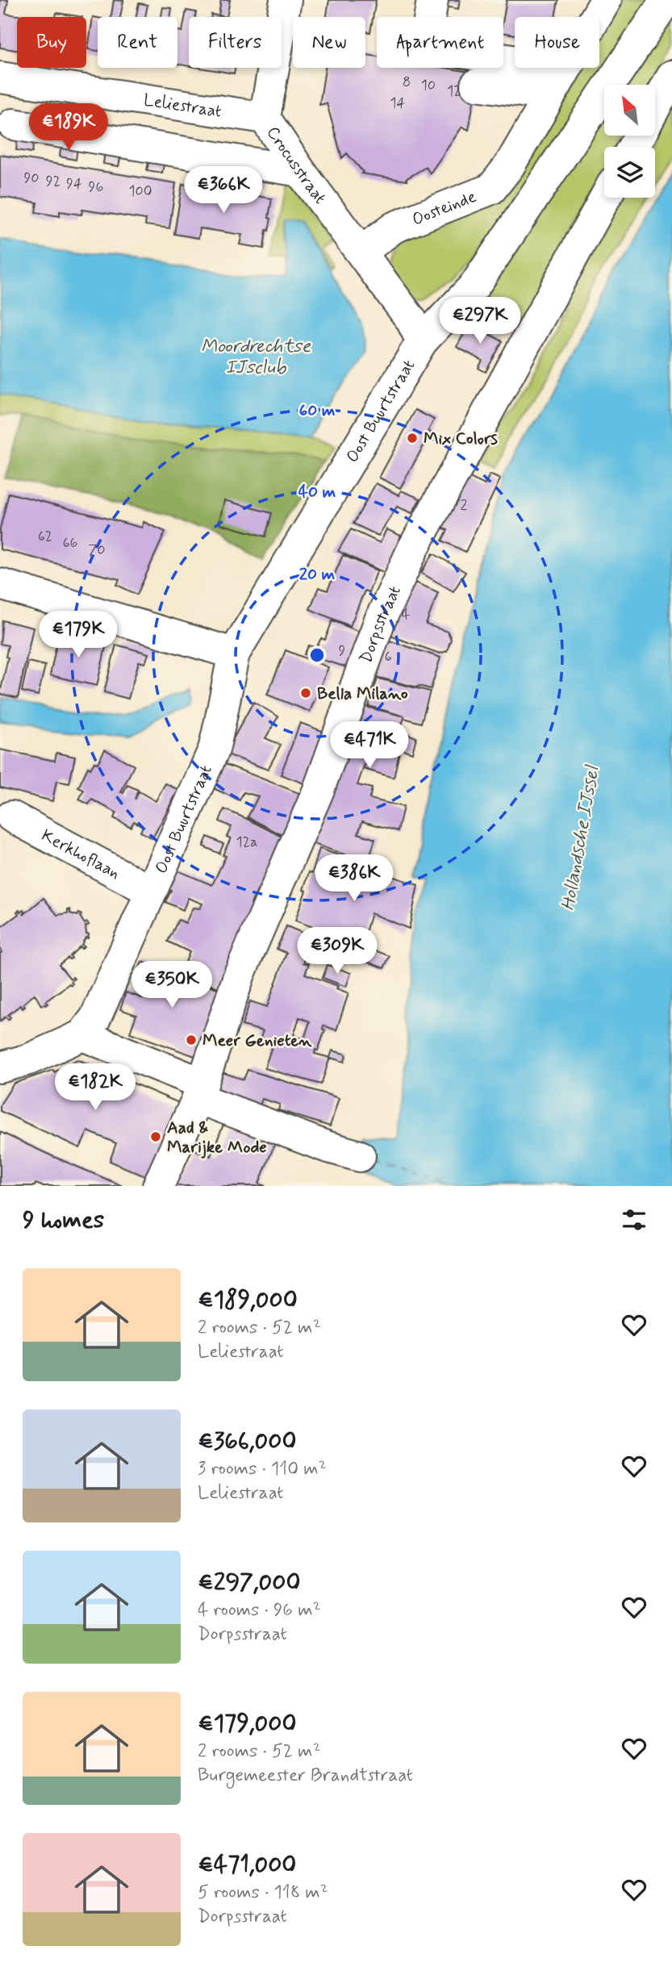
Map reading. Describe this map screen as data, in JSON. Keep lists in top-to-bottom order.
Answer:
{
  "streets": {
    "street": [
      "Leliestraat",
      "Crocusstraat",
      "Oosteinde",
      "Oost Buurtstraat",
      "Dorpsstraat",
      "Kerkhoflaan"
    ]
  },
  "crossings": [
    ["Leliestraat", "Crocusstraat"],
    ["Crocusstraat", "Oosteinde"],
    ["Oost Buurtstraat", "Kerkhoflaan"]
  ],
  "water": ["Moordrechtse IJsclub", "Hollandsche IJssel"],
  "places": [
    "Mix Colors",
    "Bella Milano",
    "Meer Genieten",
    "Aad & Marijke Mode"
  ],
  "house_numbers": [
    "8",
    "10",
    "12",
    "14",
    "90",
    "92",
    "94",
    "96",
    "100",
    "2",
    "62",
    "66",
    "70",
    "4",
    "9",
    "6",
    "12a"
  ],
  "north": "top left",
  "page": {
    "chip": [
      "Buy",
      "Rent",
      "Filters",
      "New",
      "Apartment",
      "House"
    ],
    "price": [
      "€189K",
      "€366K",
      "€297K",
      "€179K",
      "€471K",
      "€386K",
      "€309K",
      "€350K",
      "€182K"
    ],
    "heading": "9 homes",
    "list": [
      {
        "name": "€189,000",
        "note": "2 rooms · 52 m² · Leliestraat"
      },
      {
        "name": "€366,000",
        "note": "3 rooms · 110 m² · Leliestraat"
      },
      {
        "name": "€297,000",
        "note": "4 rooms · 96 m² · Dorpsstraat"
      },
      {
        "name": "€179,000",
        "note": "2 rooms · 52 m² · Burgemeester Brandtstraat"
      },
      {
        "name": "€471,000",
        "note": "5 rooms · 118 m² · Dorpsstraat"
      }
    ]
  },
  "rings": ["60 m", "40 m", "20 m"]
}
